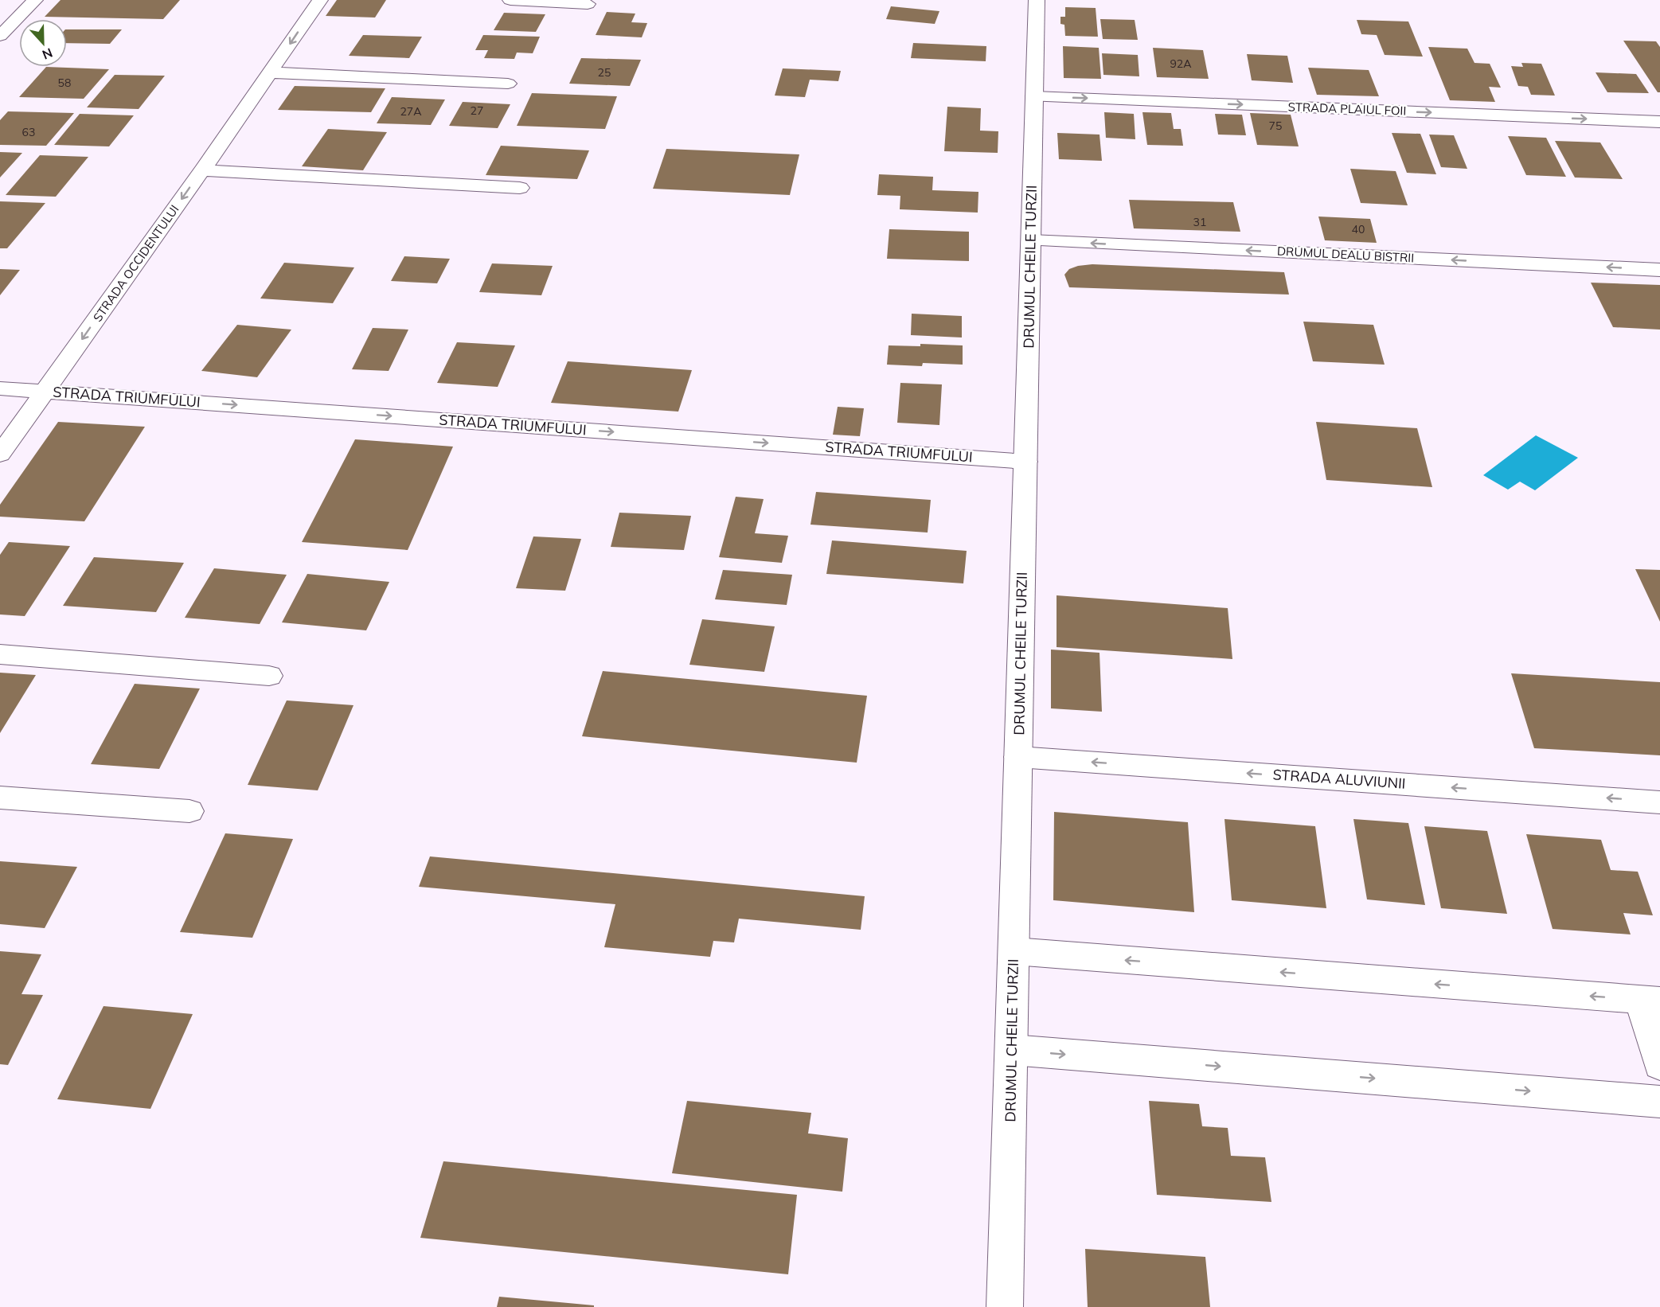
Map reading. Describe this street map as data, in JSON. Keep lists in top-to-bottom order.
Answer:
{
  "streets": {
    "street": [
      "STRADA PLAIUL FOII",
      "DRUMUL DEALU BISTRII",
      "STRADA OCCIDENTULUI",
      "DRUMUL CHEILE TURZII",
      "STRADA TRIUMFULUI",
      "STRADA ALUVIUNII"
    ]
  },
  "crossings": [
    ["STRADA PLAIUL FOII", "DRUMUL CHEILE TURZII"],
    ["DRUMUL DEALU BISTRII", "DRUMUL CHEILE TURZII"],
    ["STRADA OCCIDENTULUI", "STRADA TRIUMFULUI"],
    ["DRUMUL CHEILE TURZII", "STRADA TRIUMFULUI"],
    ["DRUMUL CHEILE TURZII", "STRADA ALUVIUNII"]
  ],
  "one_way": ["STRADA PLAIUL FOII", "DRUMUL DEALU BISTRII", "STRADA OCCIDENTULUI"],
  "house_numbers": [
    "92A",
    "25",
    "58",
    "27",
    "27A",
    "75",
    "63",
    "31",
    "40"
  ],
  "north": "bottom"
}
